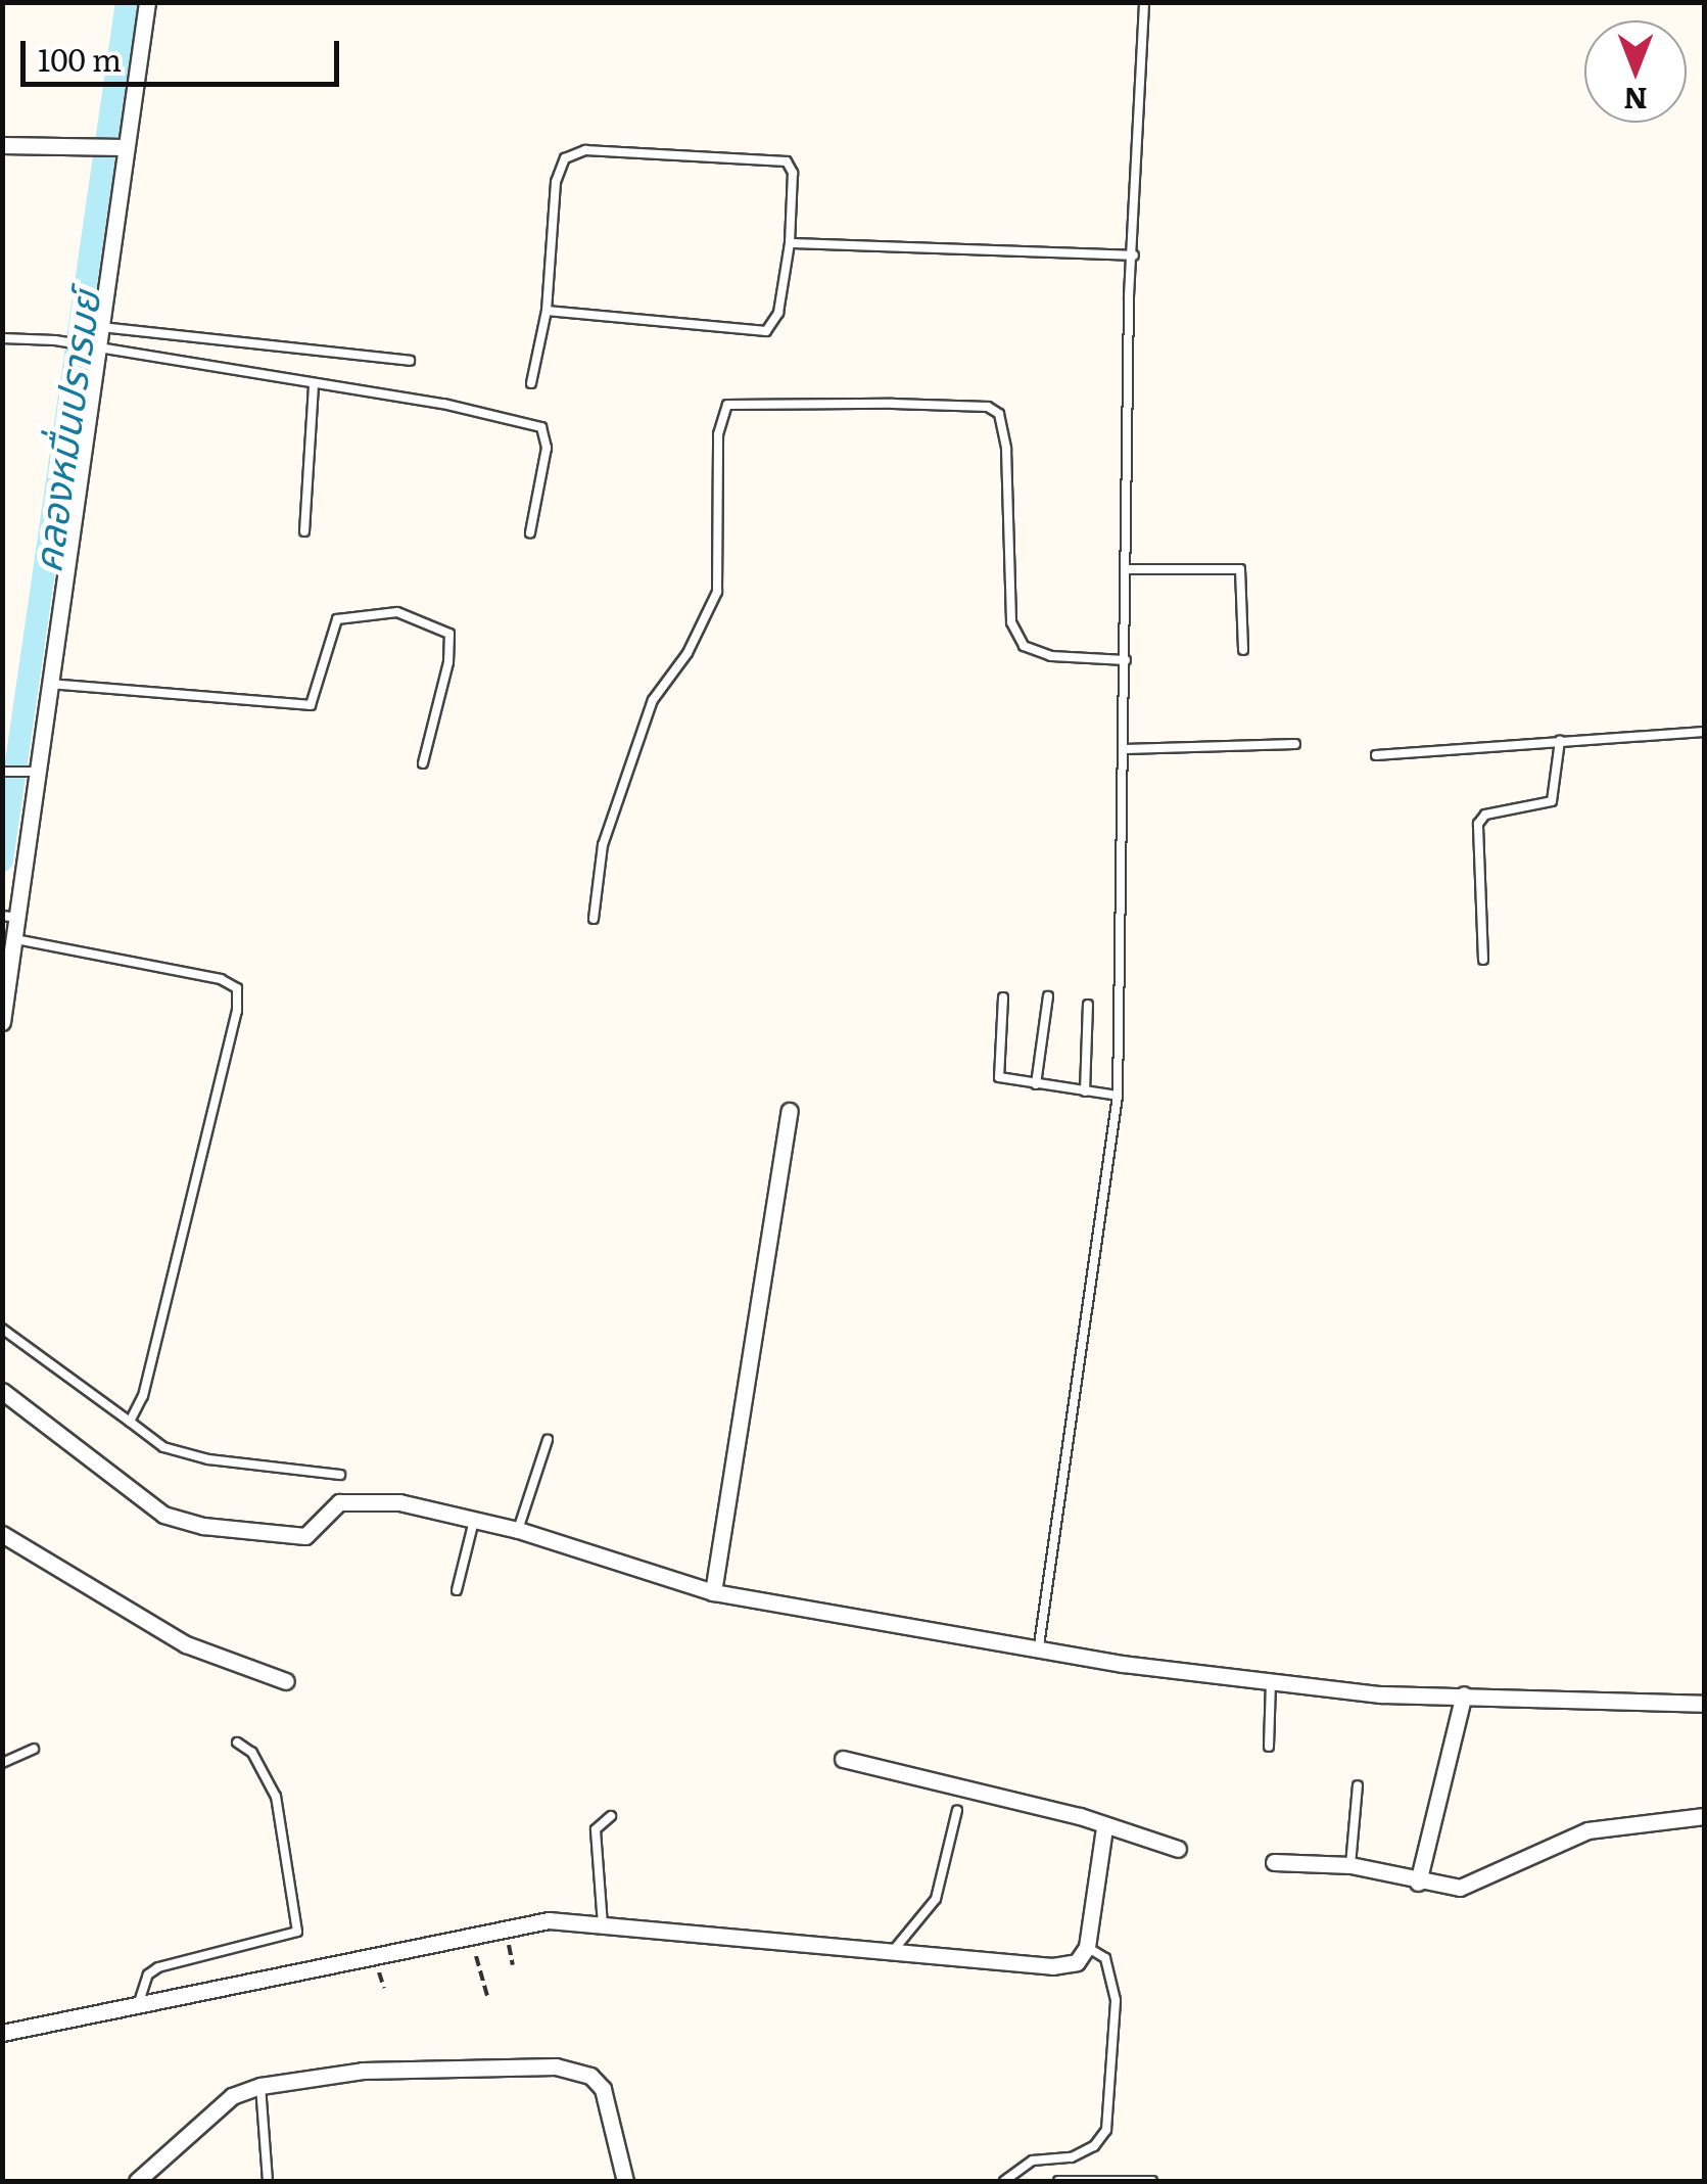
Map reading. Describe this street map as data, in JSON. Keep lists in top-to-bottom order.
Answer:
{
  "water": ["คลองหมื่นปรารมย์"],
  "scale_bar": "100 m",
  "north": "bottom"
}
